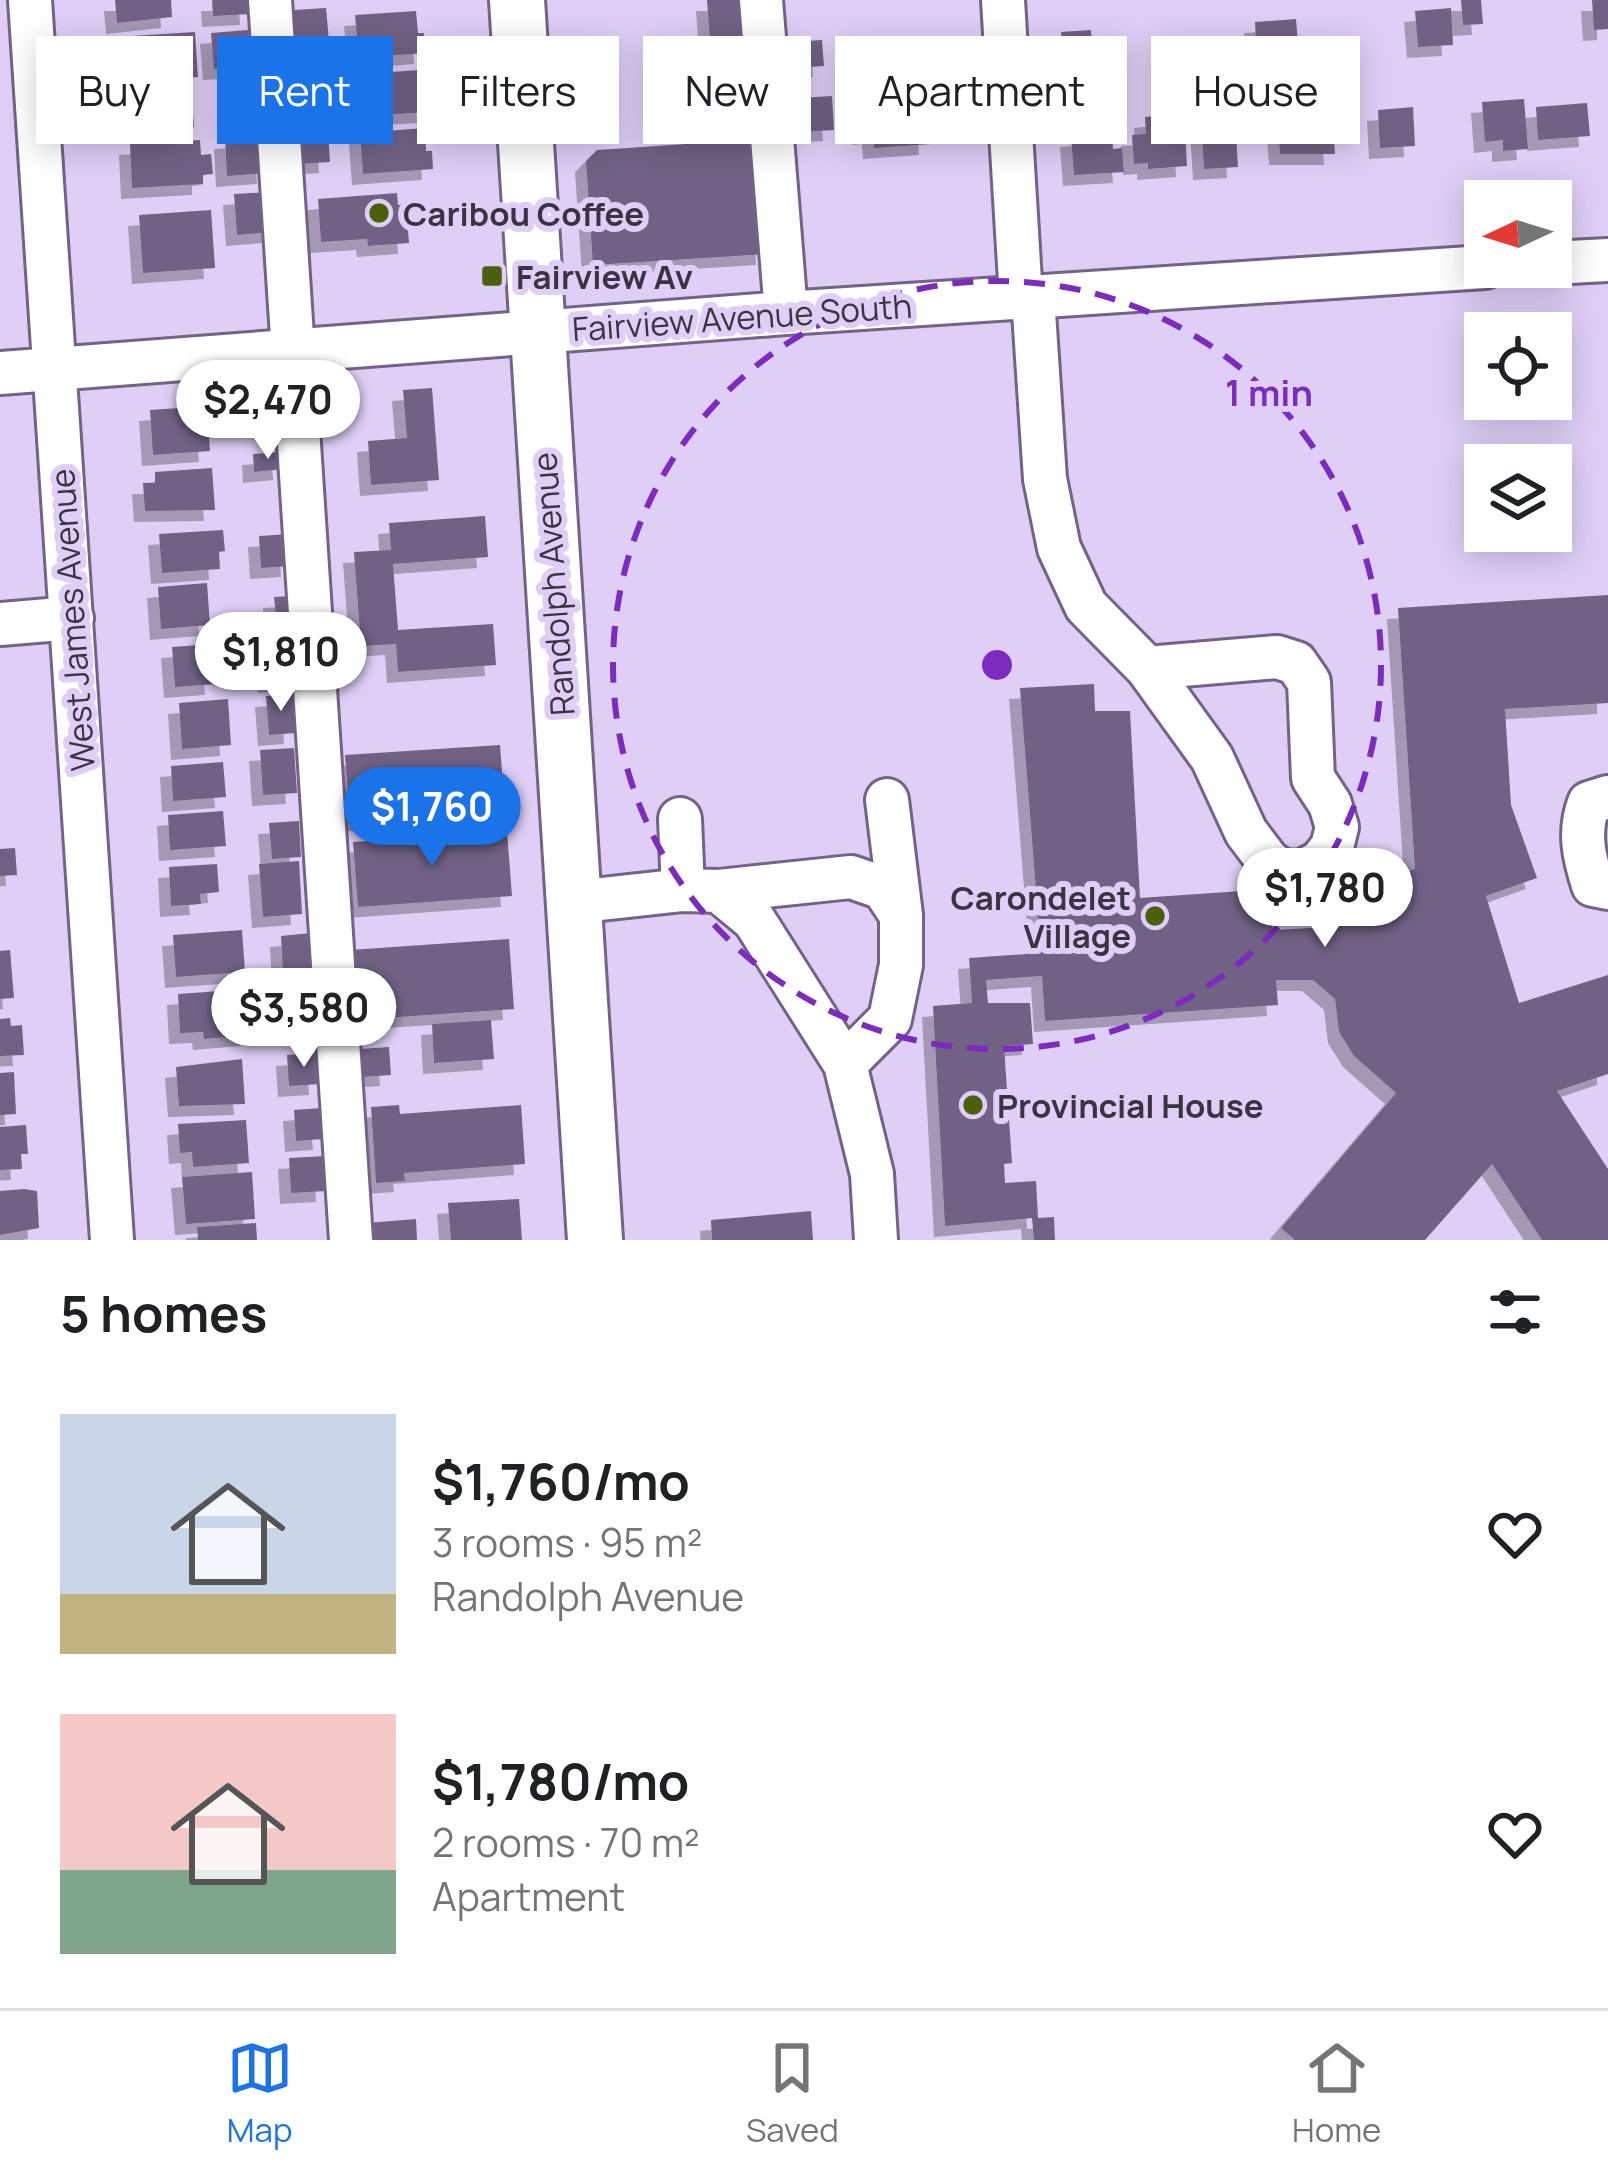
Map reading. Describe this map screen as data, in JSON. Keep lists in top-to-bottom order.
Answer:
{
  "streets": {
    "main road": ["Randolph Avenue"],
    "street": ["Fairview Avenue South", "West James Avenue"]
  },
  "crossings": [
    ["Fairview Avenue South", "Randolph Avenue"],
    ["Fairview Avenue South", "West James Avenue"]
  ],
  "places": {
    "other": ["Caribou Coffee", "Carondelet Village", "Provincial House"],
    "transit": ["Fairview Av"]
  },
  "north": "left",
  "page": {
    "chip": [
      "Buy",
      "Rent",
      "Filters",
      "New",
      "Apartment",
      "House"
    ],
    "price": [
      "$2,470",
      "$1,810",
      "$1,760",
      "$1,780",
      "$3,580"
    ],
    "heading": "5 homes",
    "list": [
      {
        "name": "$1,760/mo",
        "note": "3 rooms · 95 m² · Randolph Avenue"
      },
      {
        "name": "$1,780/mo",
        "note": "2 rooms · 70 m² · Apartment"
      }
    ],
    "tabs": ["Map", "Saved", "Home"]
  },
  "rings": ["1 min"]
}
